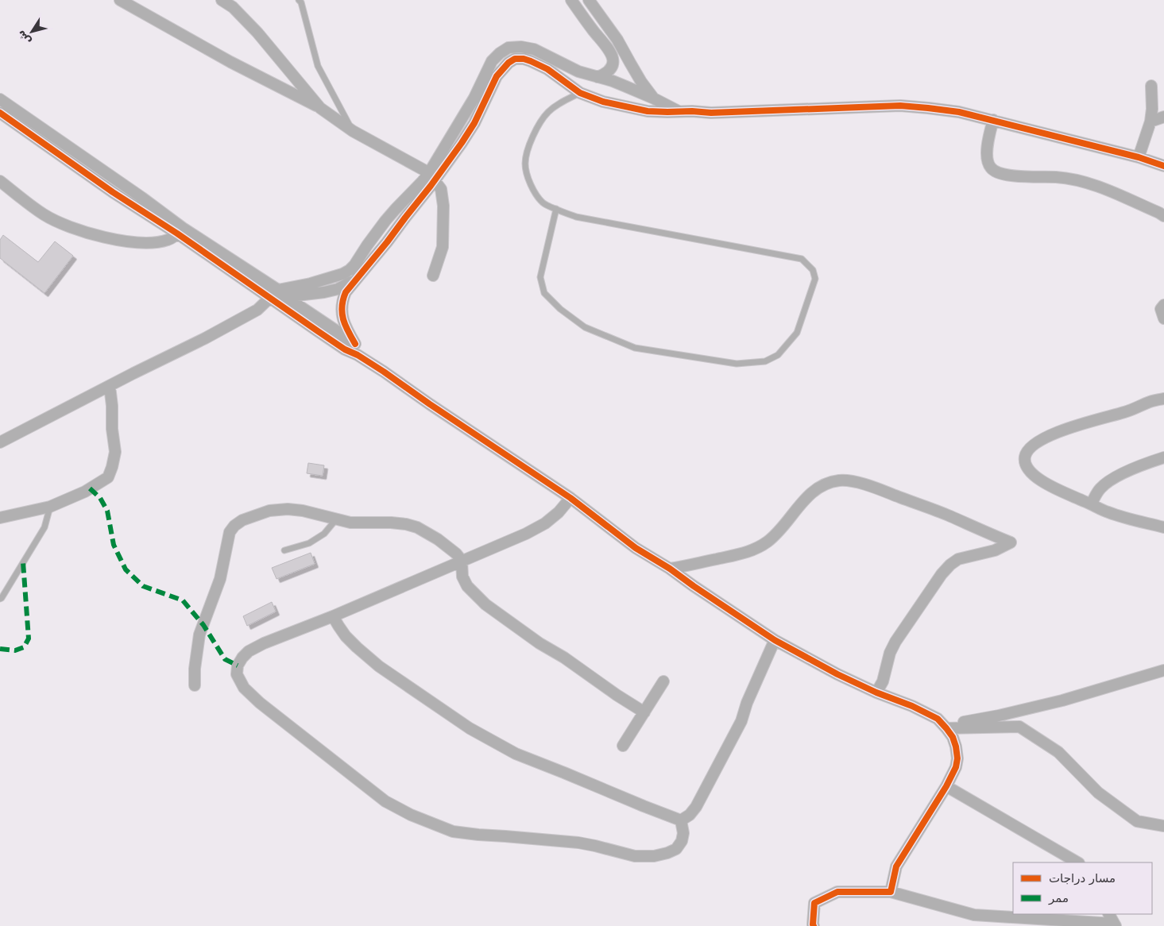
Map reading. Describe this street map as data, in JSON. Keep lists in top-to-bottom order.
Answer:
{
  "legend": ["مسار دراجات", "ممر"],
  "north": "bottom left"
}
